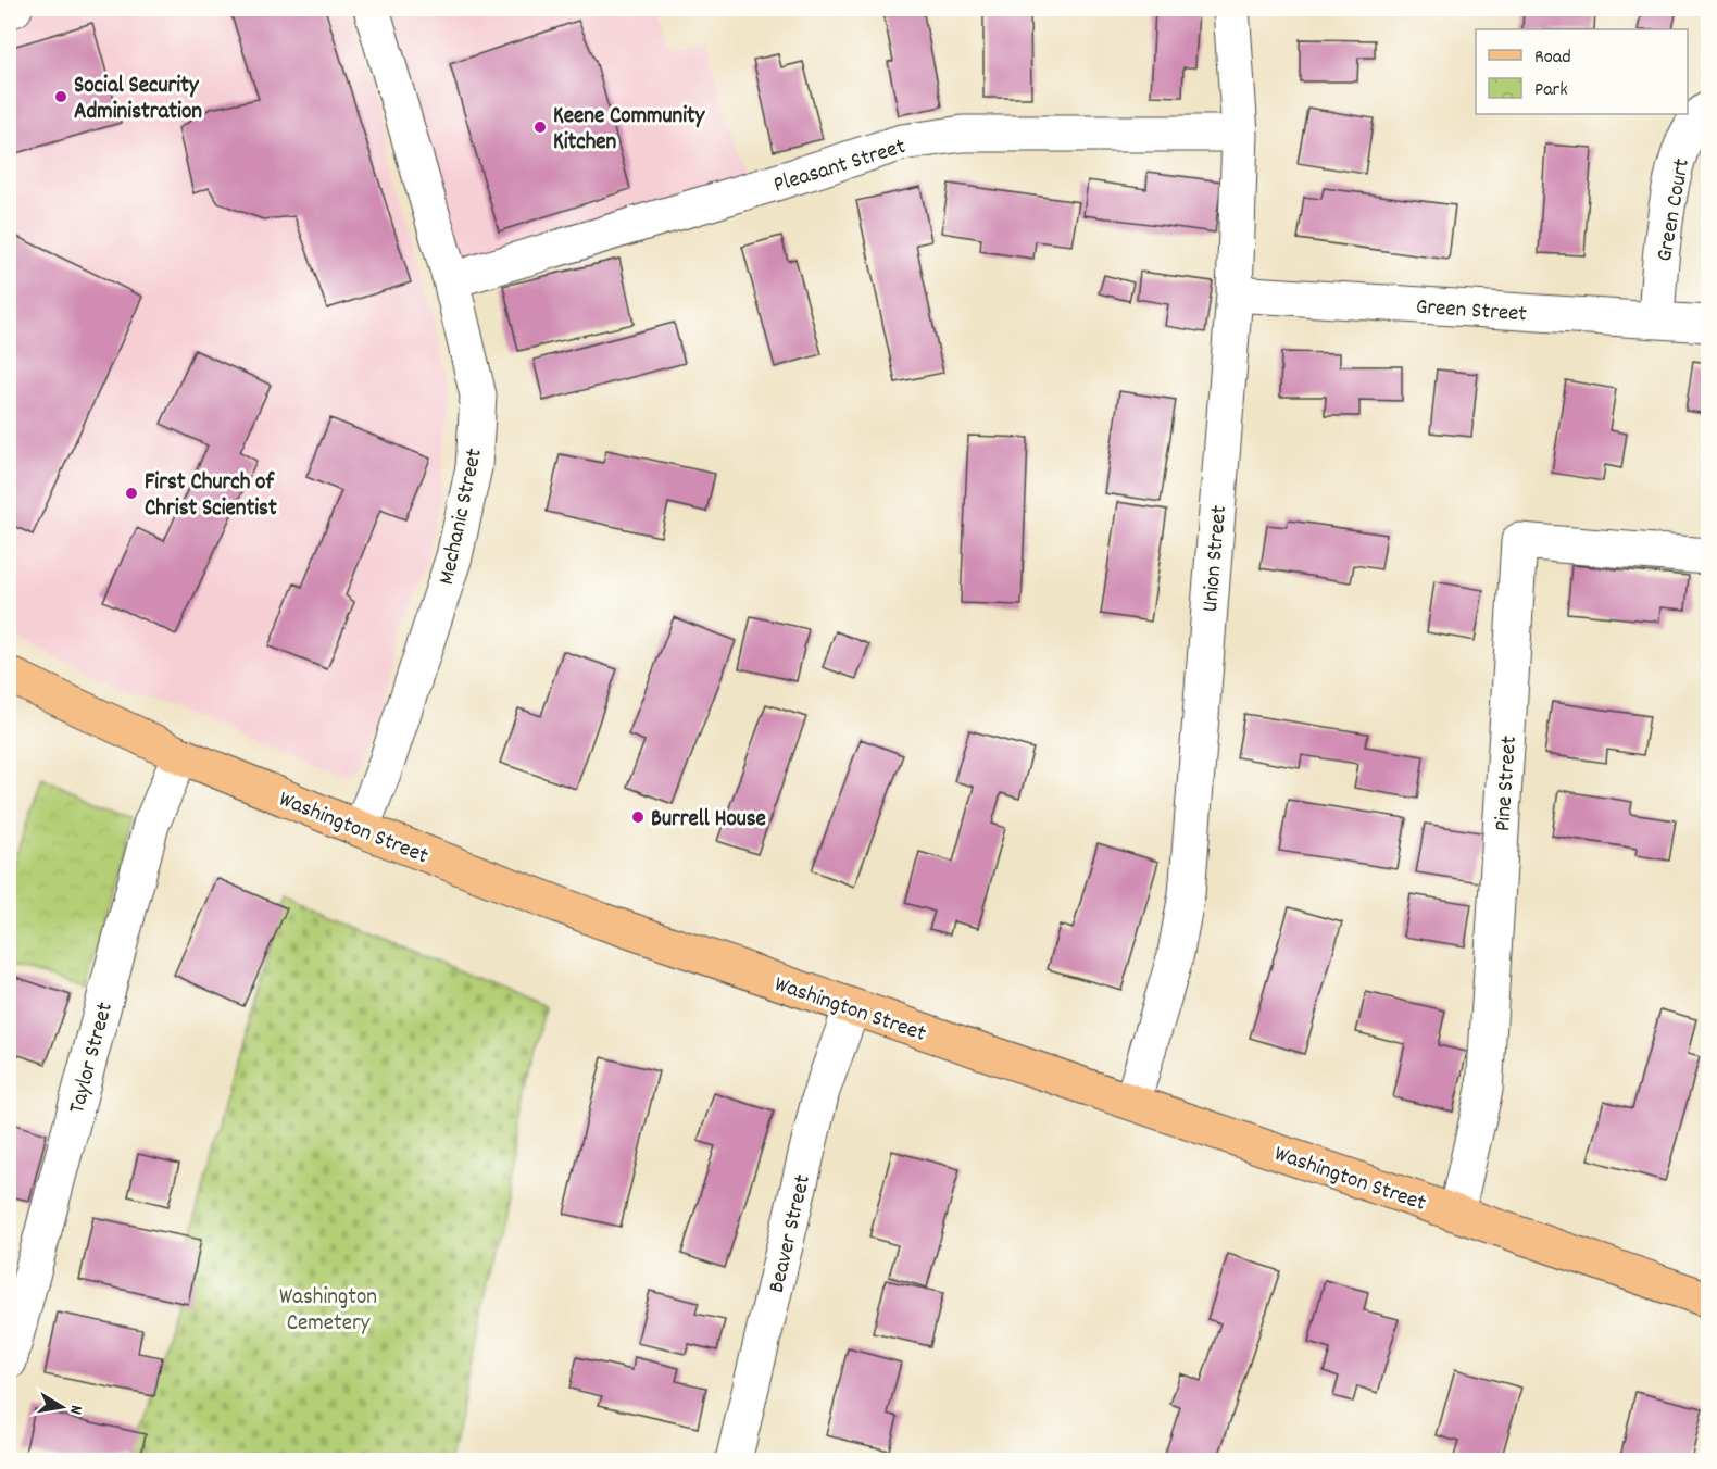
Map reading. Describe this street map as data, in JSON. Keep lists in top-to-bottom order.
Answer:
{
  "streets": {
    "main road": ["Washington Street"],
    "street": [
      "Pleasant Street",
      "Green Court",
      "Green Street",
      "Mechanic Street",
      "Union Street",
      "Pine Street",
      "Taylor Street",
      "Beaver Street"
    ]
  },
  "crossings": [
    ["Pleasant Street", "Mechanic Street"],
    ["Pleasant Street", "Union Street"],
    ["Green Court", "Green Street"],
    ["Green Street", "Union Street"],
    ["Mechanic Street", "Washington Street"],
    ["Union Street", "Washington Street"],
    ["Pine Street", "Washington Street"],
    ["Washington Street", "Taylor Street"],
    ["Washington Street", "Beaver Street"]
  ],
  "parks": ["Washington Cemetery"],
  "places": [
    "Social Security Administration",
    "Keene Community Kitchen",
    "First Church of Christ Scientist",
    "Burrell House"
  ],
  "legend": ["Road", "Park"],
  "north": "right"
}
